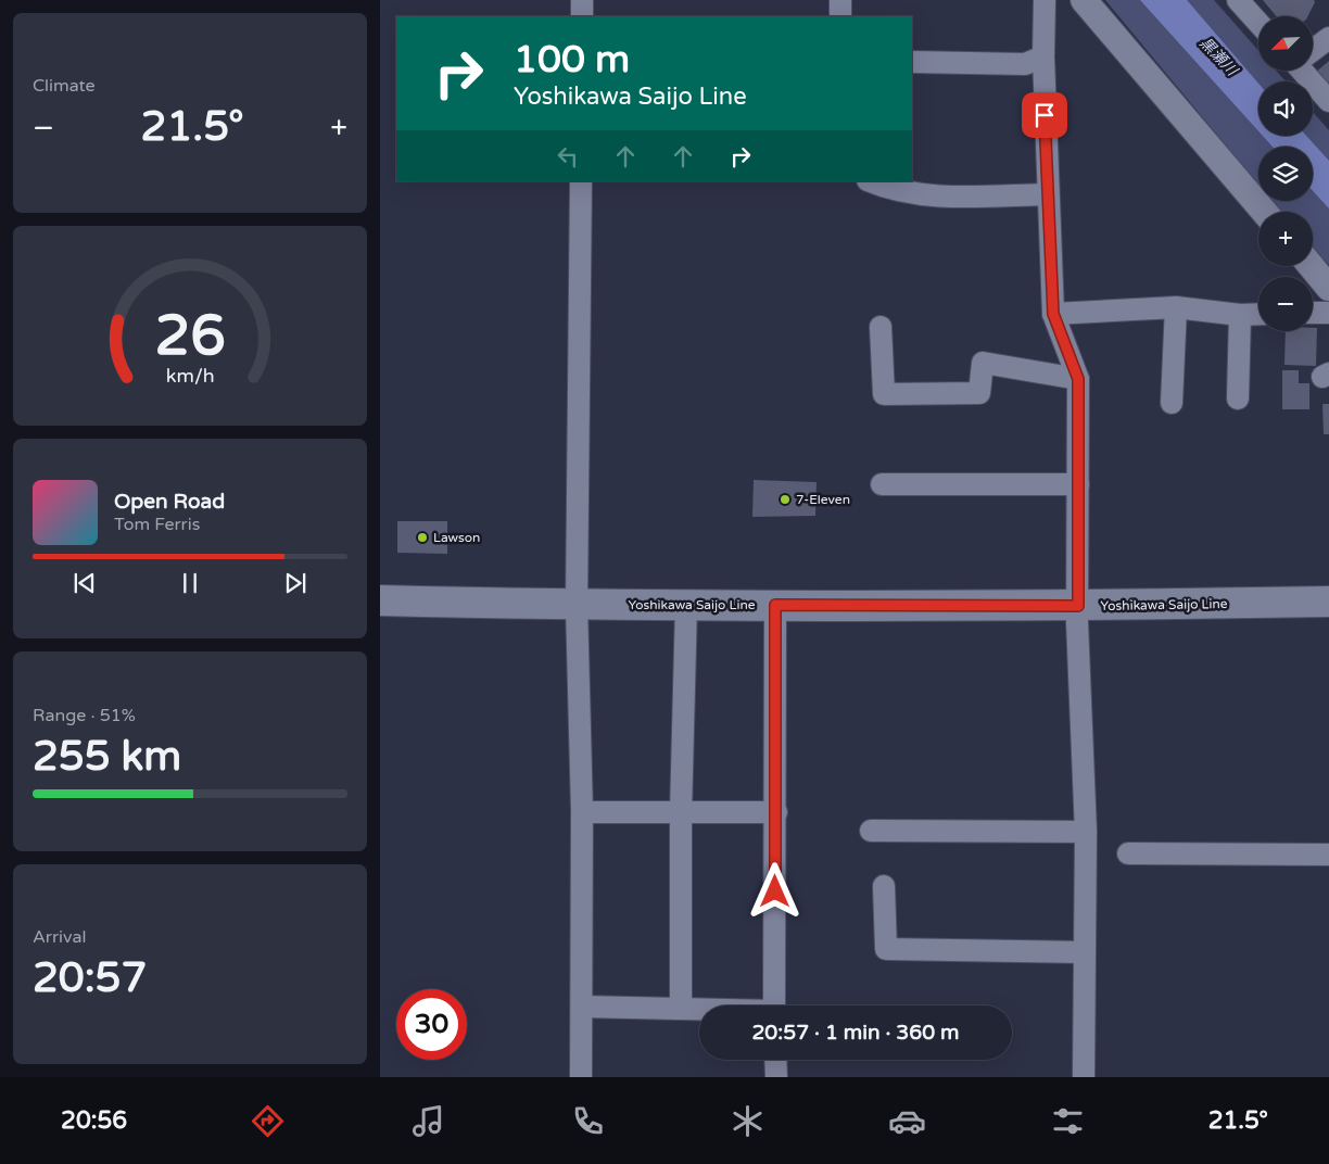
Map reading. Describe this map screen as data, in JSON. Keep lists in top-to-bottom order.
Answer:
{
  "streets": {
    "main road": ["Yoshikawa Saijo Line"]
  },
  "water": ["黒瀬川"],
  "places": ["7-Eleven", "Lawson"],
  "north": "bottom left",
  "page": {
    "tile": [
      "Climate",
      ["Range · 51%", "255 km"],
      ["Arrival", "20:57"]
    ],
    "map_buttons": ["+", "−"],
    "turn": ["100 m", "Yoshikawa Saijo Line"],
    "heat": ["−", "21.5°", "+"],
    "song": ["Open Road", "Tom Ferris"],
    "limit": "30",
    "trip": "20:57 · 1 min · 360 m",
    "tabs": ["20:56", "21.5°"],
    "gauge": ["26", "km/h"]
  }
}
